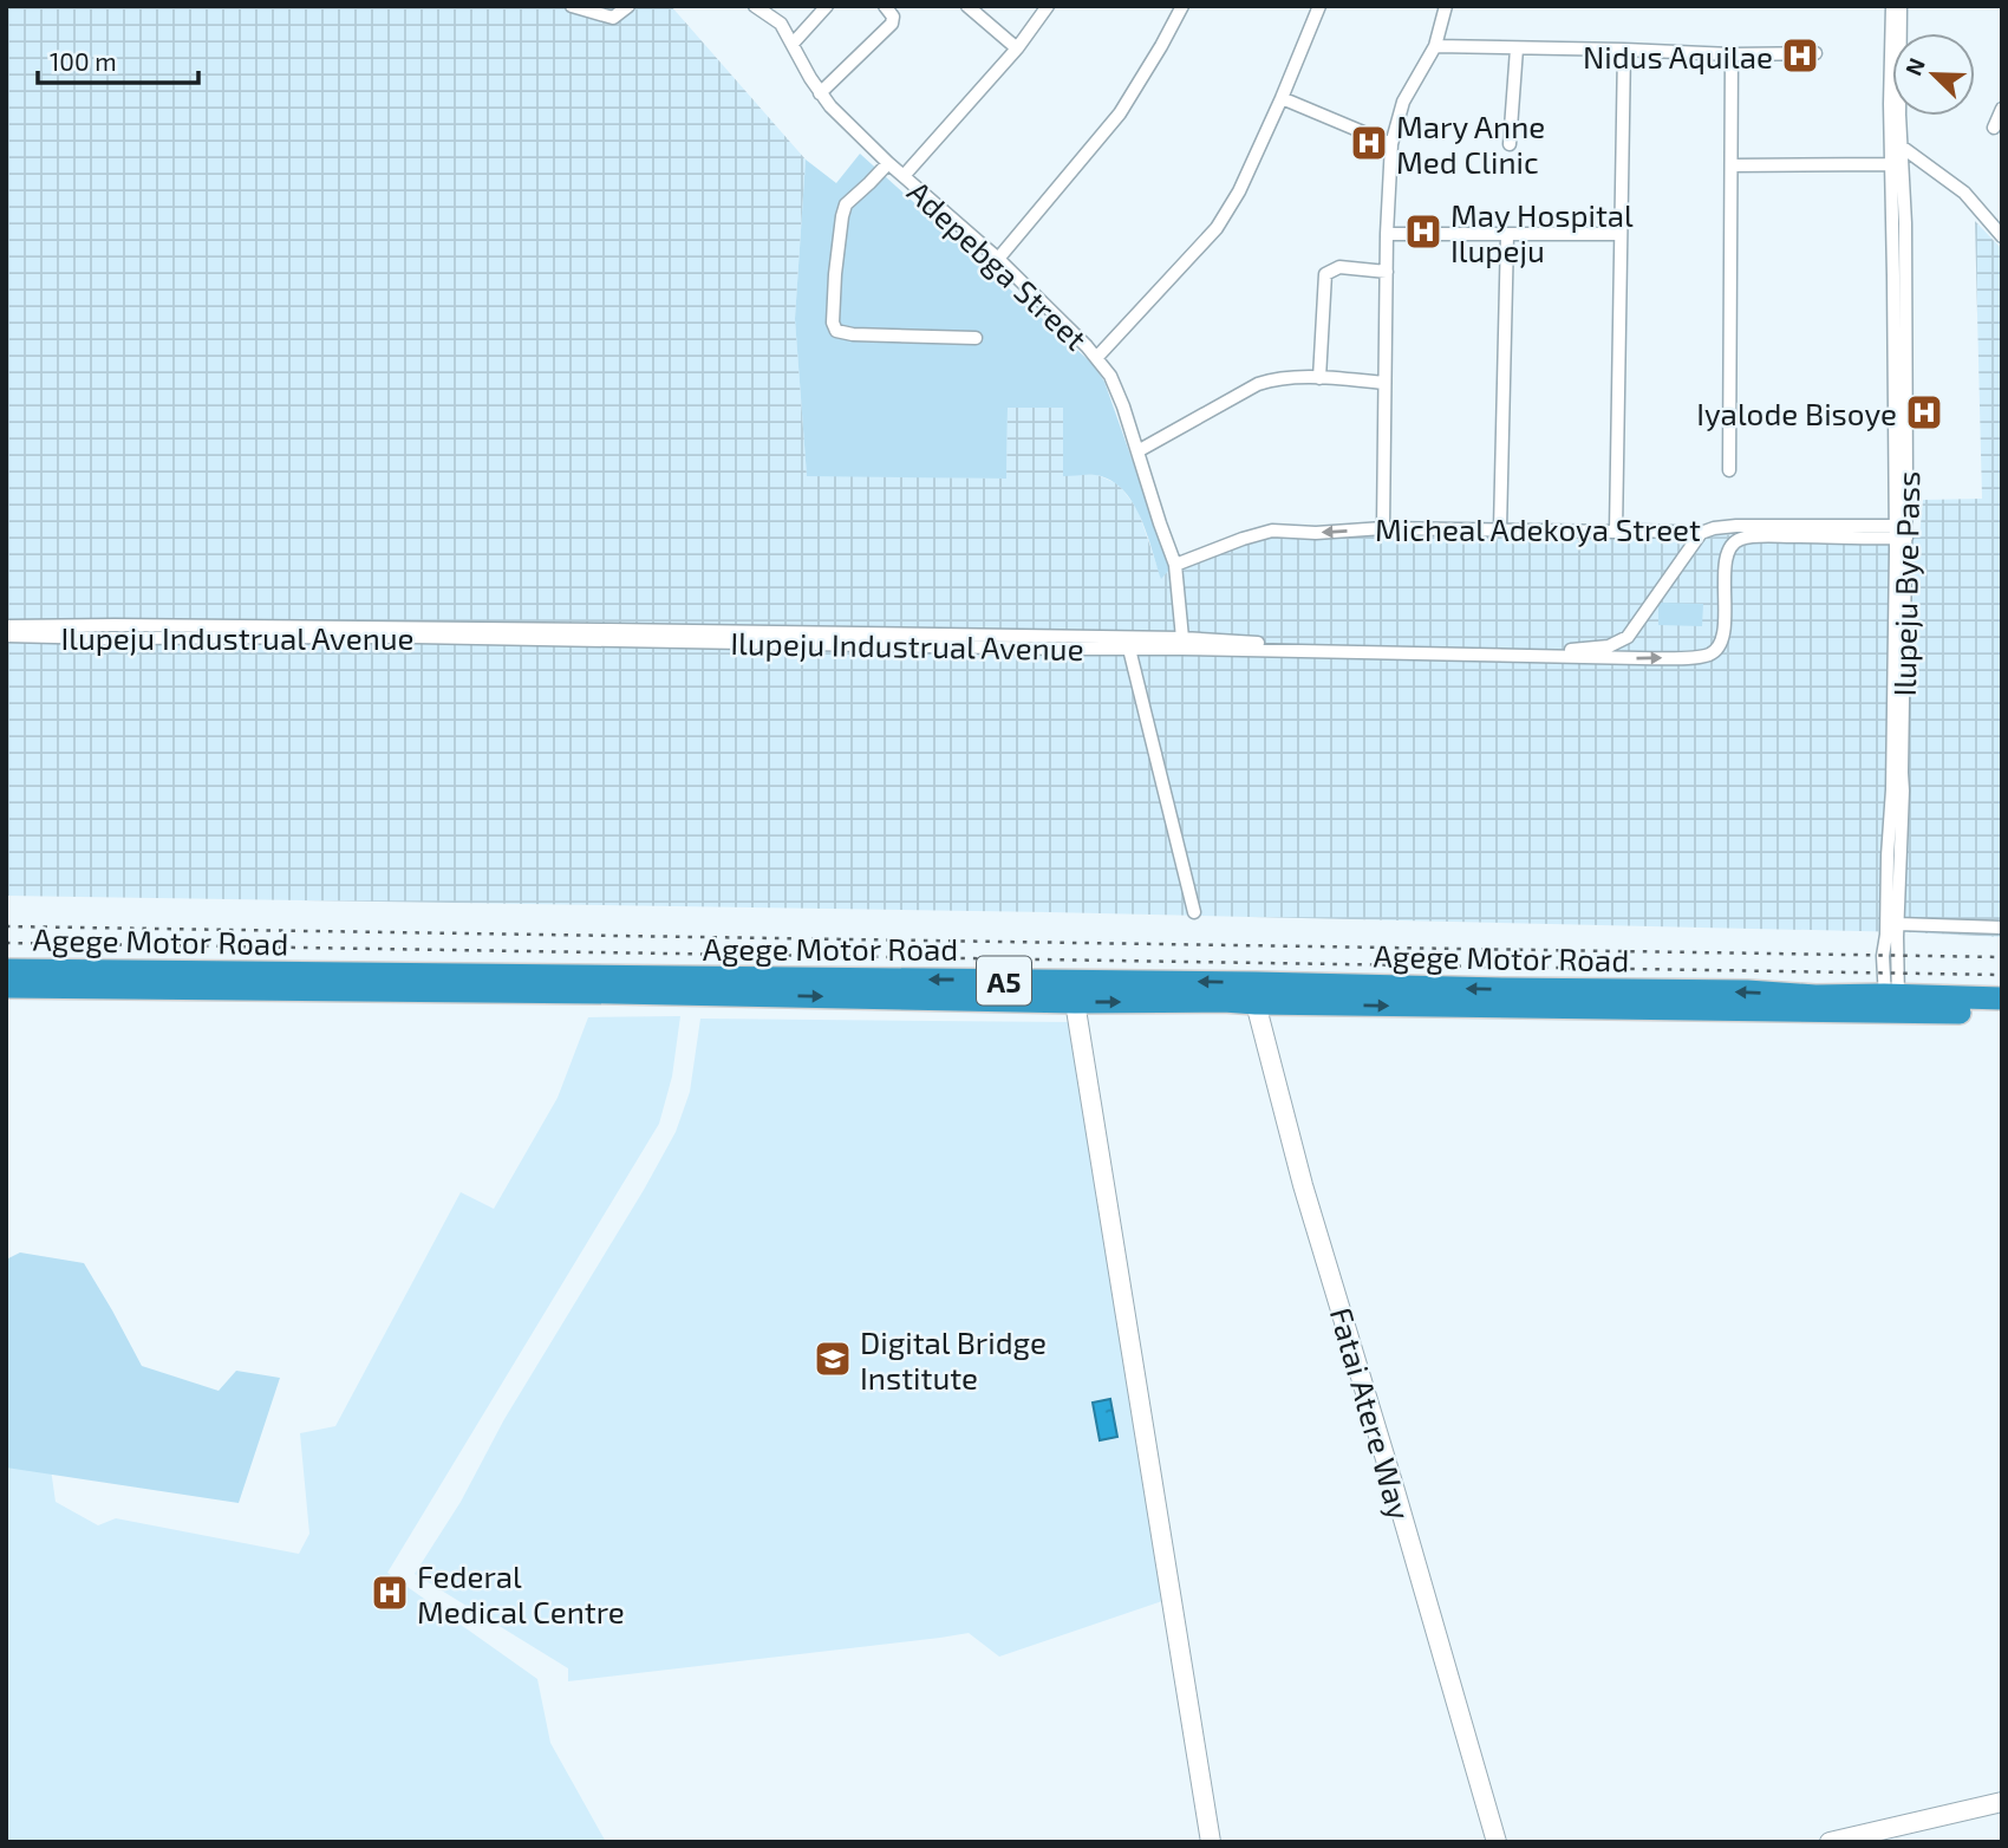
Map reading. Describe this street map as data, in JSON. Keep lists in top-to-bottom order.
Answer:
{
  "streets": {
    "highway": ["Agege Motor Road", "A5"],
    "street": [
      "Adepebga Street",
      "Micheal Adekoya Street",
      "Ilupeju Bye Pass",
      "Ilupeju Industrual Avenue",
      "Fatai Atere Way"
    ]
  },
  "crossings": [
    ["Adepebga Street", "Micheal Adekoya Street"],
    ["Adepebga Street", "Ilupeju Industrual Avenue"],
    ["Micheal Adekoya Street", "Ilupeju Bye Pass"],
    ["Micheal Adekoya Street", "Ilupeju Industrual Avenue"],
    ["Ilupeju Bye Pass", "Agege Motor Road"],
    ["Agege Motor Road", "Fatai Atere Way"]
  ],
  "places": {
    "hospital": [
      "Nidus Aquilae",
      "Mary Anne Med Clinic",
      "May Hospital Ilupeju",
      "Iyalode Bisoye",
      "Federal Medical Centre"
    ],
    "school or university": ["Digital Bridge Institute"]
  },
  "scale_bar": "100 m",
  "north": "top left"
}
